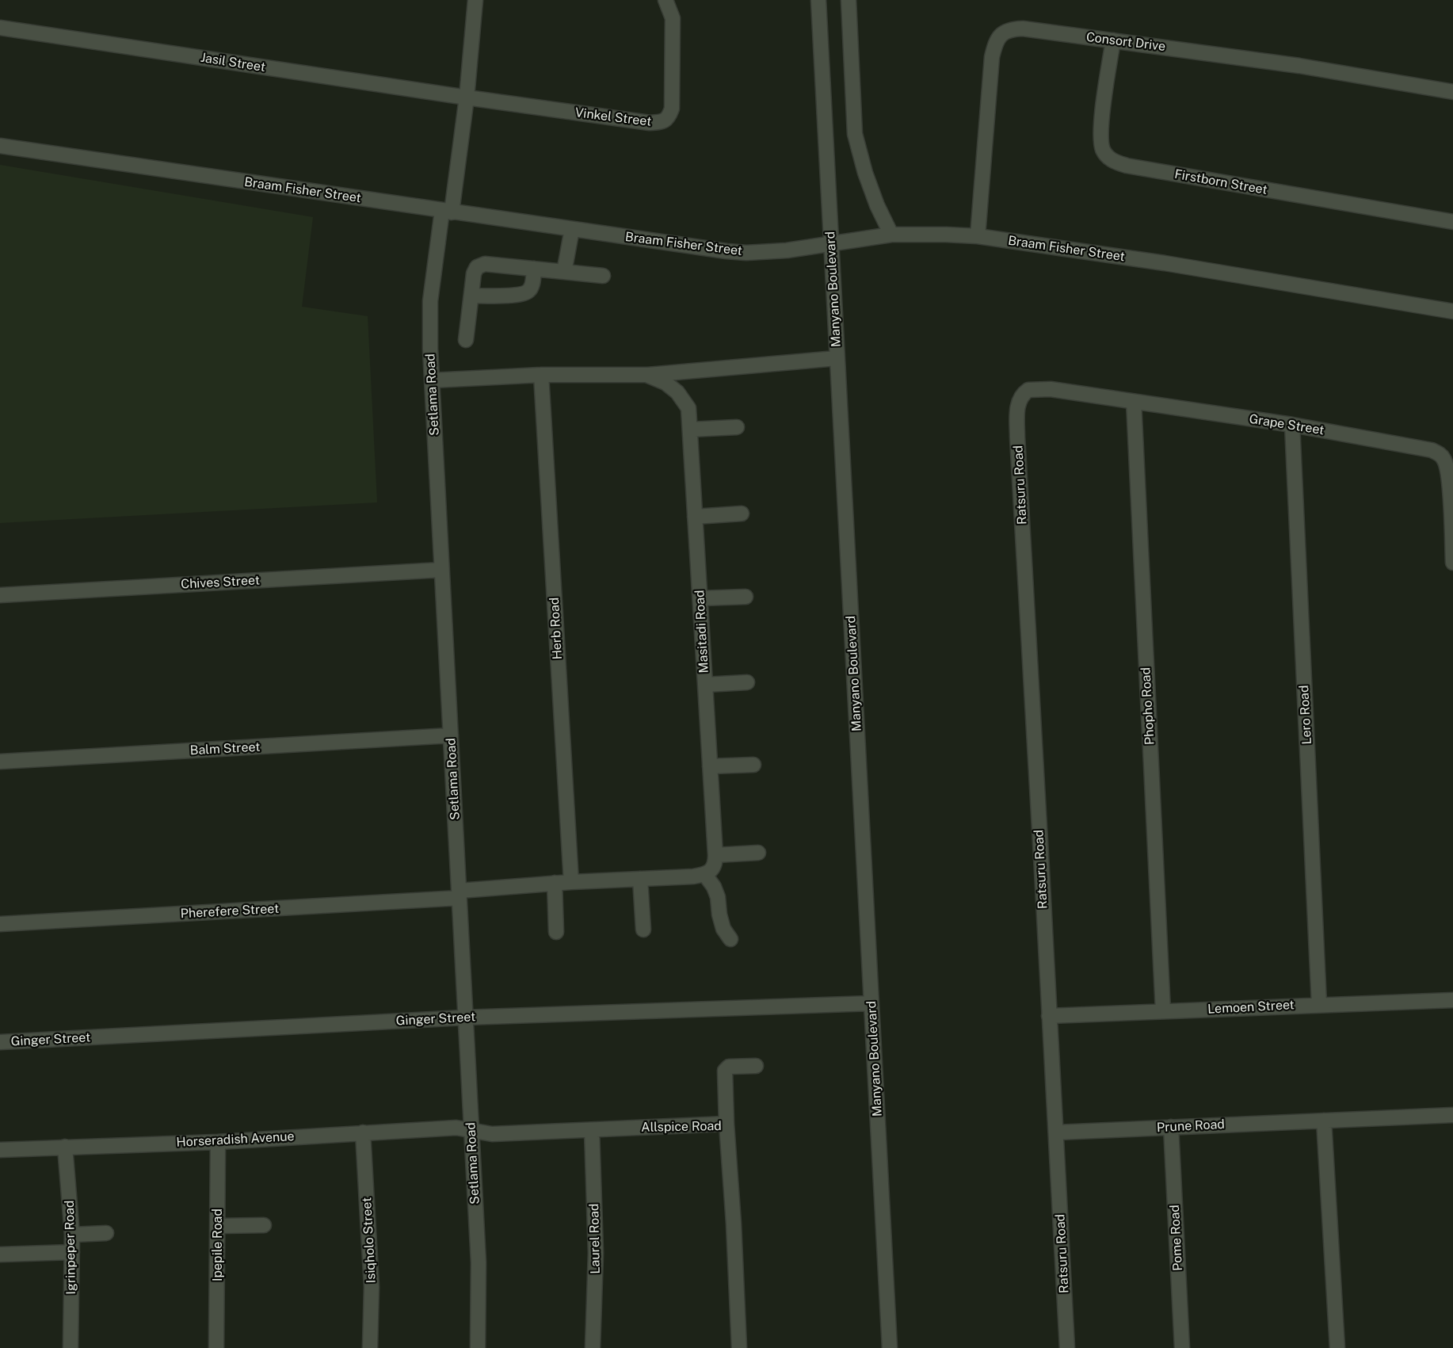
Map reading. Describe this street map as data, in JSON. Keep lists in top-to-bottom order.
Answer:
{
  "streets": {
    "street": [
      "Consort Drive",
      "Jasil Street",
      "Vinkel Street",
      "Firstborn Street",
      "Braam Fisher Street",
      "Manyano Boulevard",
      "Setlama Road",
      "Grape Street",
      "Ratsuru Road",
      "Chives Street",
      "Herb Road",
      "Masitadi Road",
      "Phopho Road",
      "Lero Road",
      "Balm Street",
      "Pherefere Street",
      "Lemoen Street",
      "Ginger Street",
      "Prune Road",
      "Allspice Road",
      "Horseradish Avenue",
      "Pome Road",
      "Laurel Road",
      "Isiqholo Street",
      "Ipepile Road",
      "Igrinpeper Road"
    ]
  },
  "crossings": [
    ["Consort Drive", "Firstborn Street"],
    ["Consort Drive", "Braam Fisher Street"],
    ["Jasil Street", "Vinkel Street"],
    ["Jasil Street", "Setlama Road"],
    ["Vinkel Street", "Setlama Road"],
    ["Braam Fisher Street", "Manyano Boulevard"],
    ["Braam Fisher Street", "Setlama Road"],
    ["Manyano Boulevard", "Ginger Street"],
    ["Setlama Road", "Chives Street"],
    ["Setlama Road", "Masitadi Road"],
    ["Setlama Road", "Balm Street"],
    ["Setlama Road", "Pherefere Street"],
    ["Setlama Road", "Ginger Street"],
    ["Setlama Road", "Allspice Road"],
    ["Setlama Road", "Horseradish Avenue"],
    ["Grape Street", "Ratsuru Road"],
    ["Grape Street", "Phopho Road"],
    ["Grape Street", "Lero Road"],
    ["Ratsuru Road", "Lemoen Street"],
    ["Ratsuru Road", "Prune Road"],
    ["Herb Road", "Masitadi Road"],
    ["Phopho Road", "Lemoen Street"],
    ["Lero Road", "Lemoen Street"],
    ["Prune Road", "Pome Road"],
    ["Allspice Road", "Horseradish Avenue"],
    ["Allspice Road", "Laurel Road"],
    ["Horseradish Avenue", "Isiqholo Street"],
    ["Horseradish Avenue", "Ipepile Road"],
    ["Horseradish Avenue", "Igrinpeper Road"]
  ]
}
